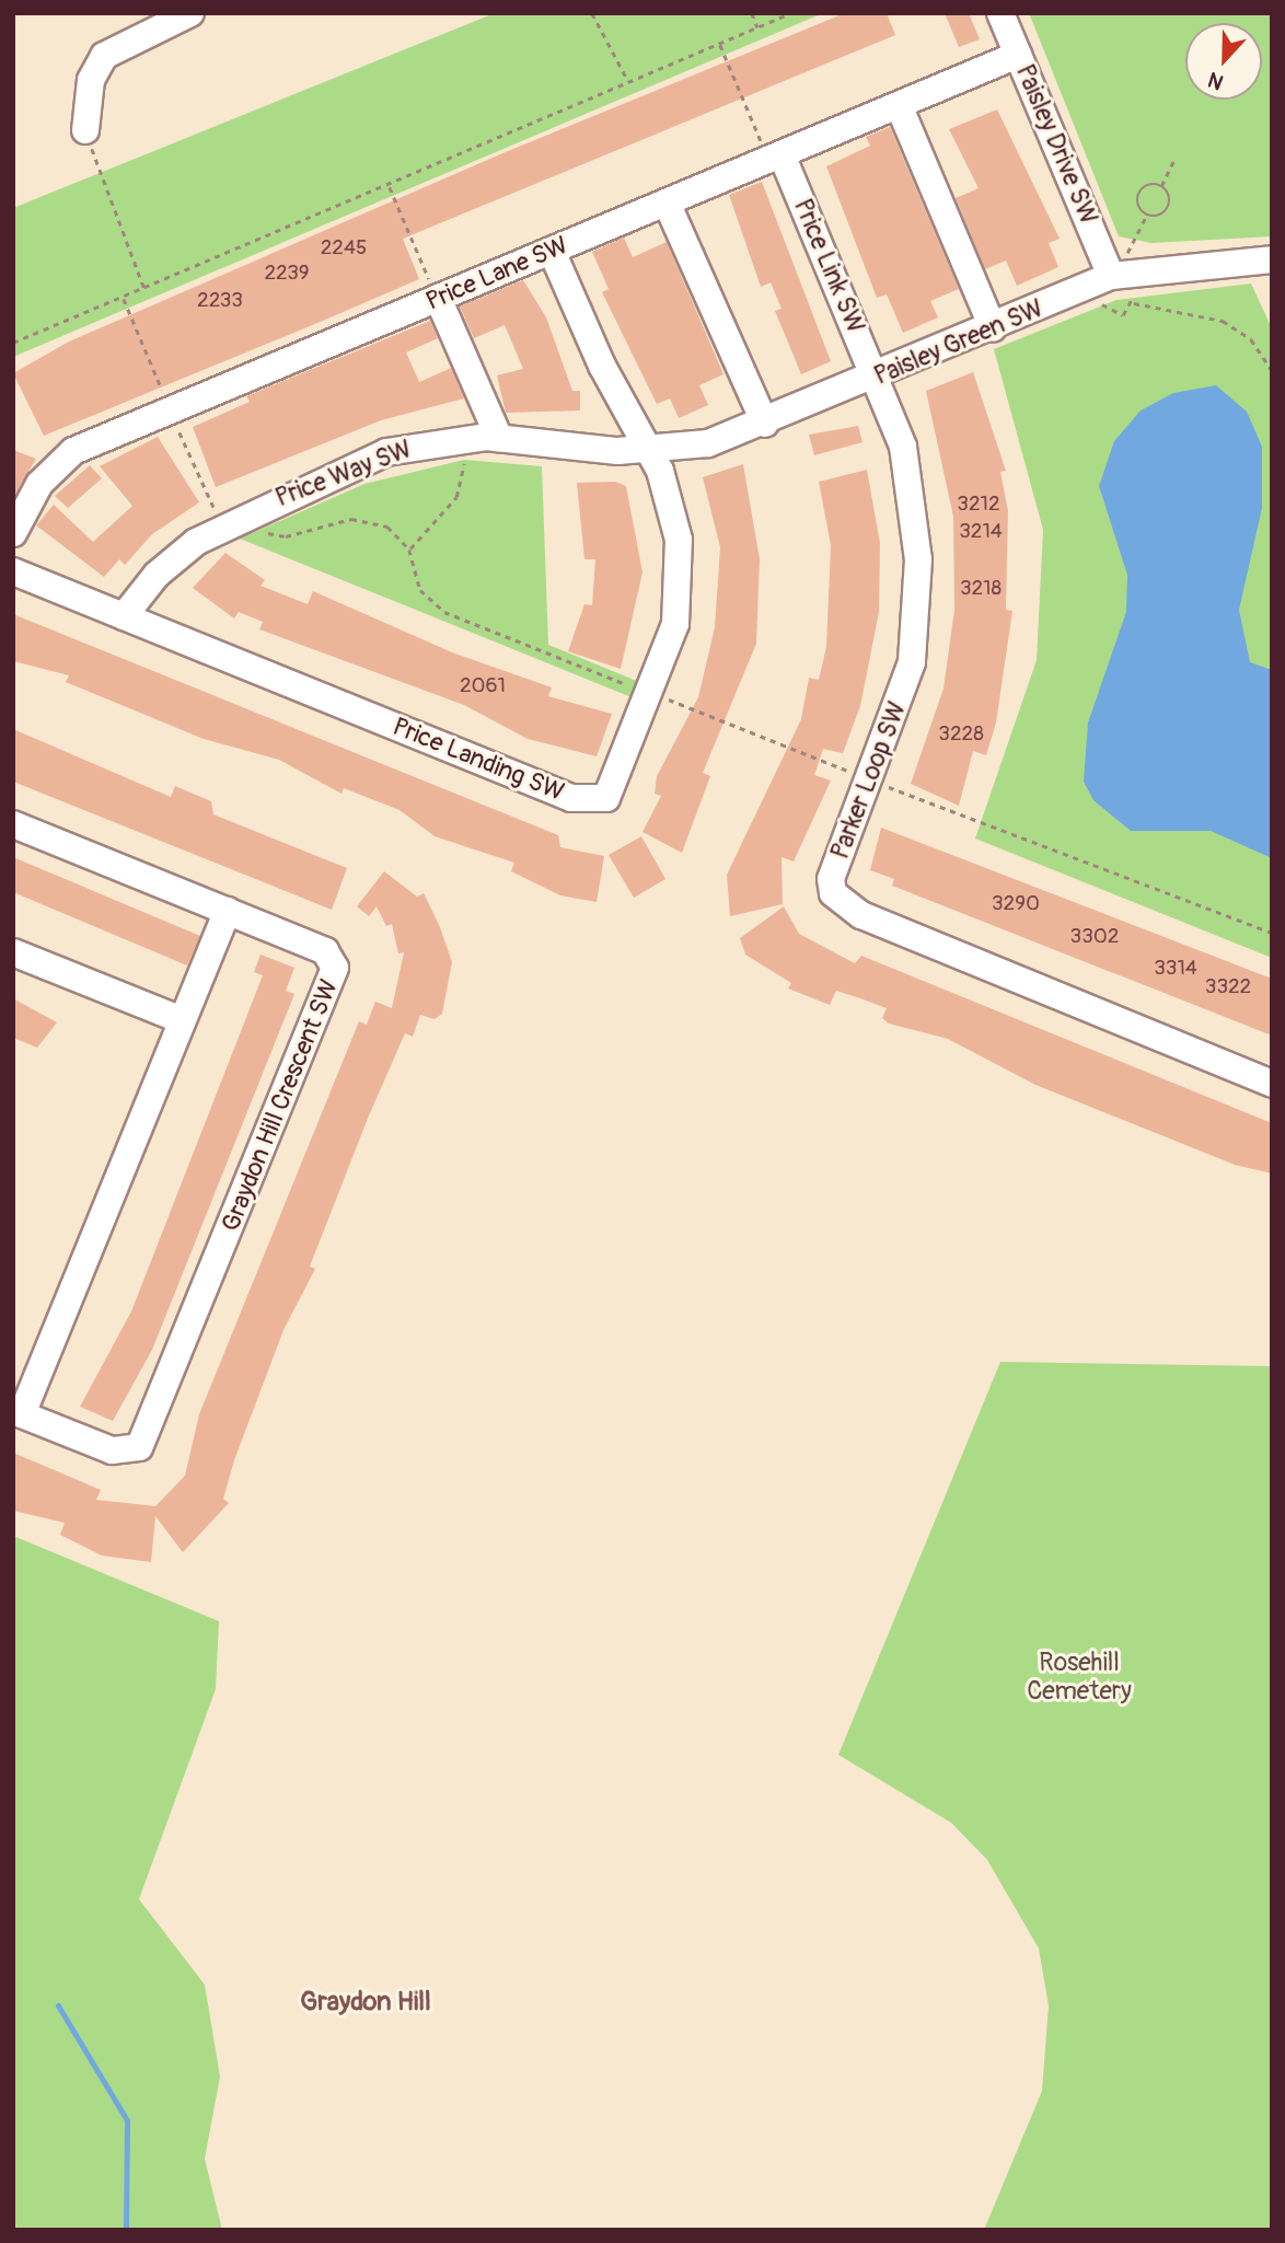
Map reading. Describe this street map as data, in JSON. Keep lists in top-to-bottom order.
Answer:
{
  "streets": {
    "street": [
      "Paisley Drive SW",
      "Price Link SW",
      "Price Lane SW",
      "Paisley Green SW",
      "Price Way SW",
      "Price Landing SW",
      "Parker Loop SW",
      "Graydon Hill Crescent SW"
    ]
  },
  "crossings": [
    ["Paisley Drive SW", "Price Lane SW"],
    ["Paisley Drive SW", "Paisley Green SW"],
    ["Price Link SW", "Price Lane SW"],
    ["Price Link SW", "Paisley Green SW"],
    ["Price Link SW", "Parker Loop SW"],
    ["Paisley Green SW", "Price Way SW"],
    ["Paisley Green SW", "Price Landing SW"],
    ["Paisley Green SW", "Parker Loop SW"],
    ["Price Way SW", "Price Landing SW"]
  ],
  "districts": ["Graydon Hill"],
  "parks": ["Rosehill Cemetery"],
  "house_numbers": [
    "2245",
    "2239",
    "2233",
    "3212",
    "3214",
    "3218",
    "2061",
    "3228",
    "3290",
    "3302",
    "3314",
    "3322"
  ],
  "north": "bottom"
}
